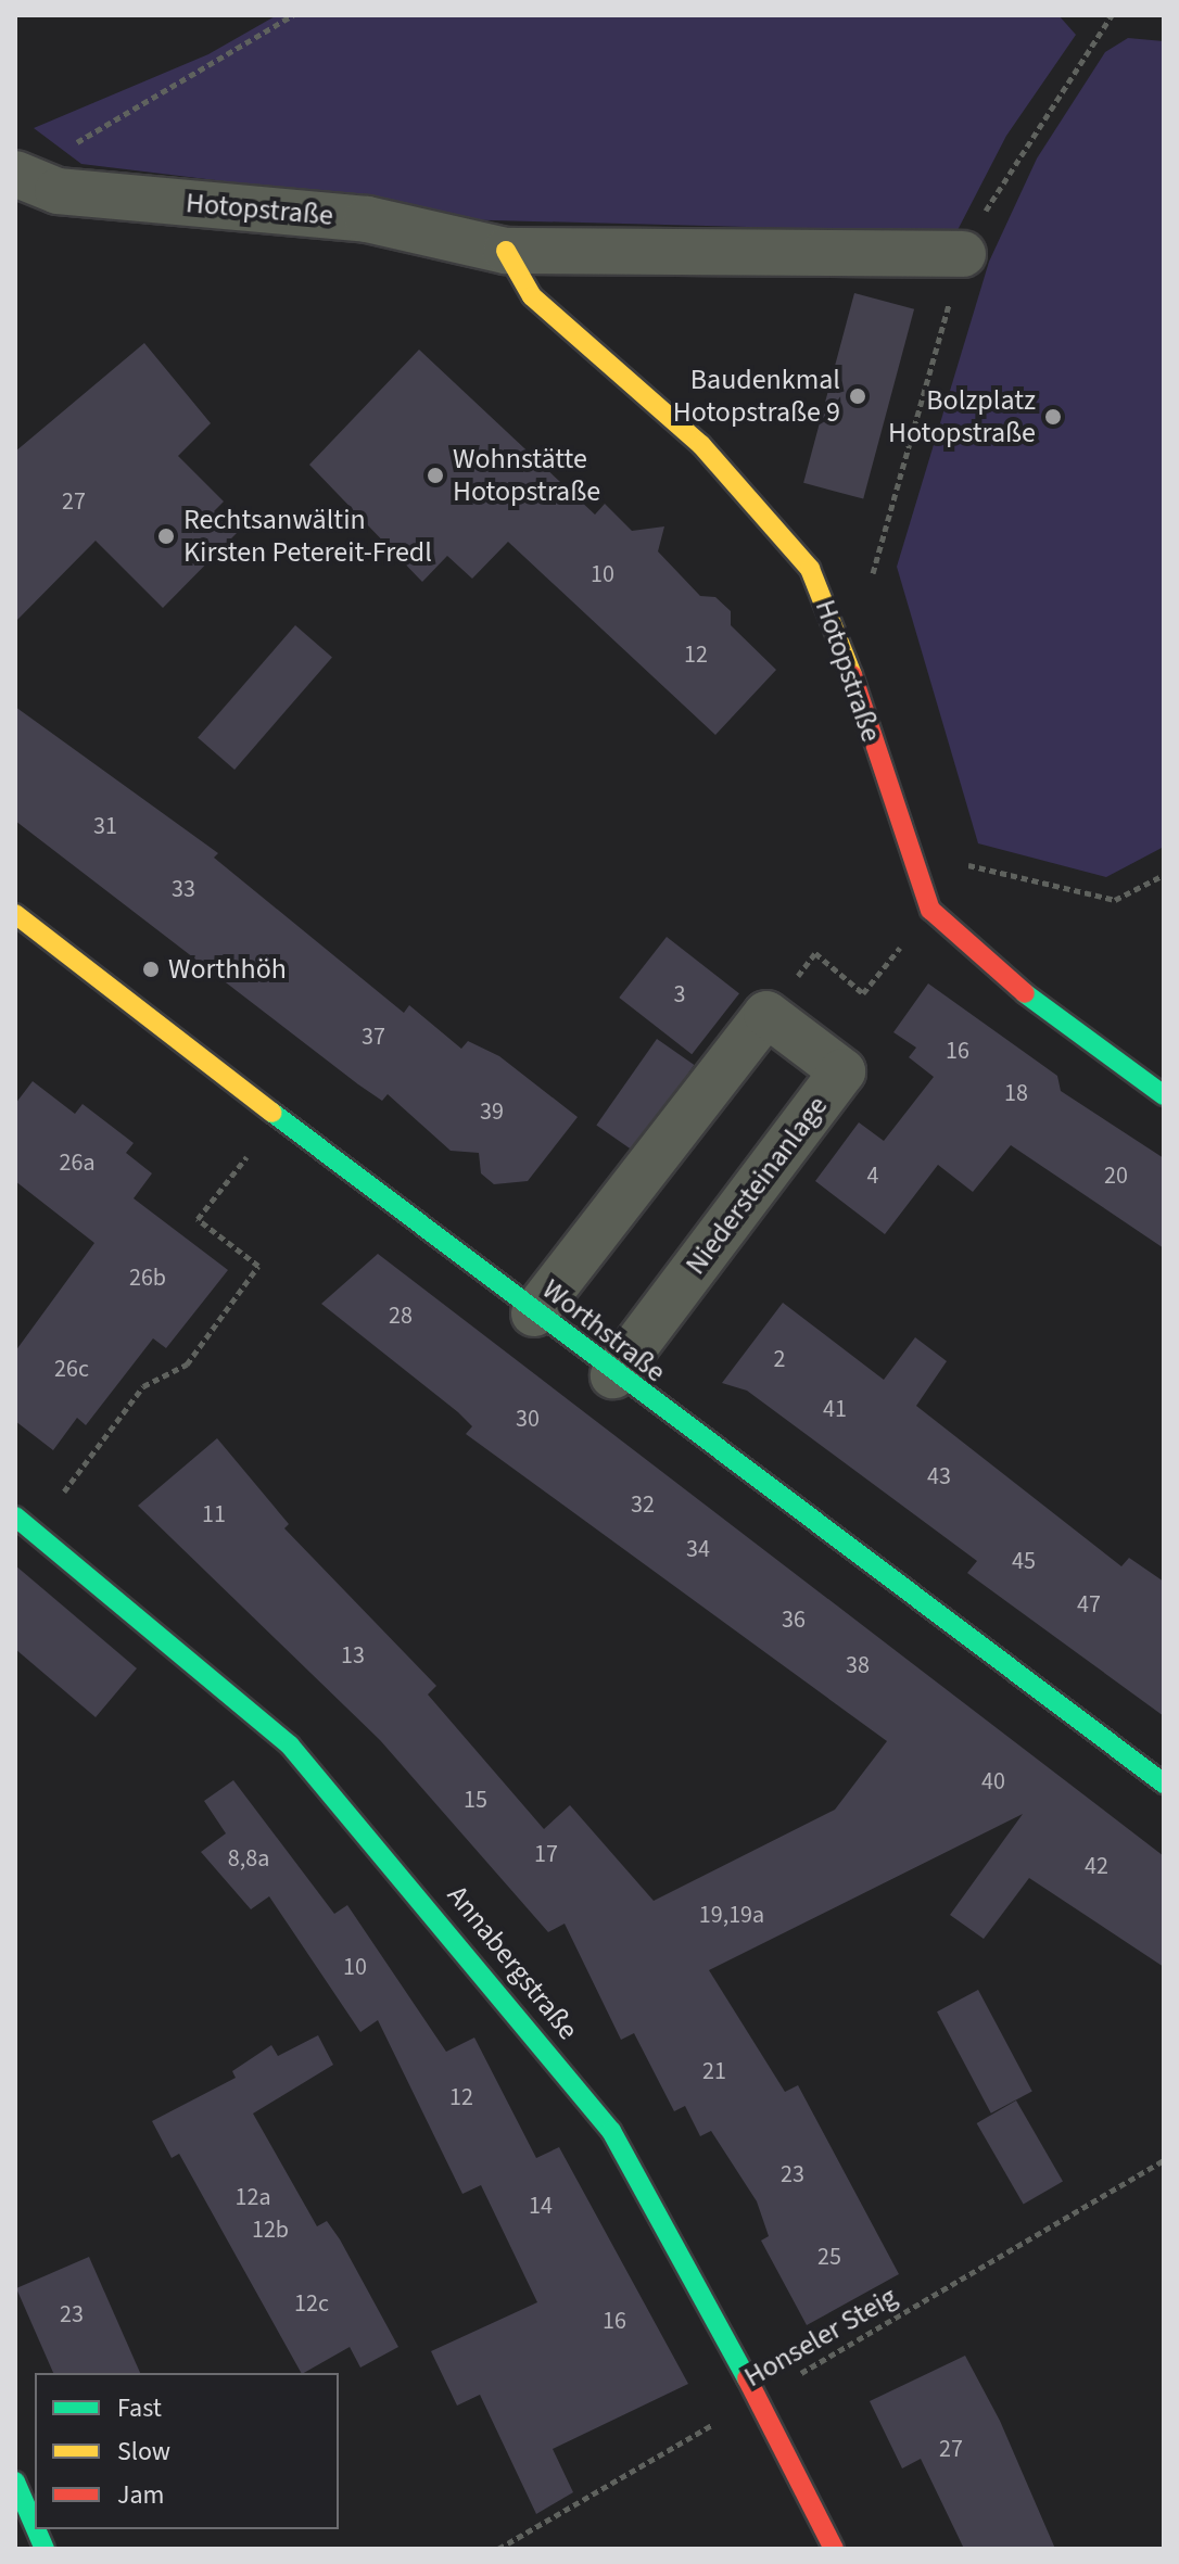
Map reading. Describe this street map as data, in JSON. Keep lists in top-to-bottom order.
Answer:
{
  "streets": {
    "street": [
      "Hotopstraße",
      "Niedersteinanlage",
      "Worthstraße",
      "Annabergstraße"
    ],
    "path": ["Honseler Steig"]
  },
  "crossings": [
    ["Niedersteinanlage", "Worthstraße"],
    ["Annabergstraße", "Honseler Steig"]
  ],
  "places": [
    "Baudenkmal Hotopstraße 9",
    "Bolzplatz Hotopstraße",
    "Wohnstätte Hotopstraße",
    "Rechtsanwältin Kirsten Petereit-Fredl",
    "Worthhöh"
  ],
  "house_numbers": [
    "27",
    "10",
    "12",
    "31",
    "33",
    "3",
    "37",
    "16",
    "18",
    "39",
    "26a",
    "4",
    "20",
    "26b",
    "28",
    "2",
    "26c",
    "41",
    "30",
    "43",
    "32",
    "11",
    "34",
    "45",
    "47",
    "36",
    "13",
    "38",
    "40",
    "15",
    "17",
    "8,8a",
    "42",
    "19,19a",
    "10",
    "21",
    "12",
    "23",
    "12a",
    "14",
    "12b",
    "25",
    "12c",
    "23",
    "16",
    "27"
  ],
  "legend": ["Fast", "Slow", "Jam"]
}
